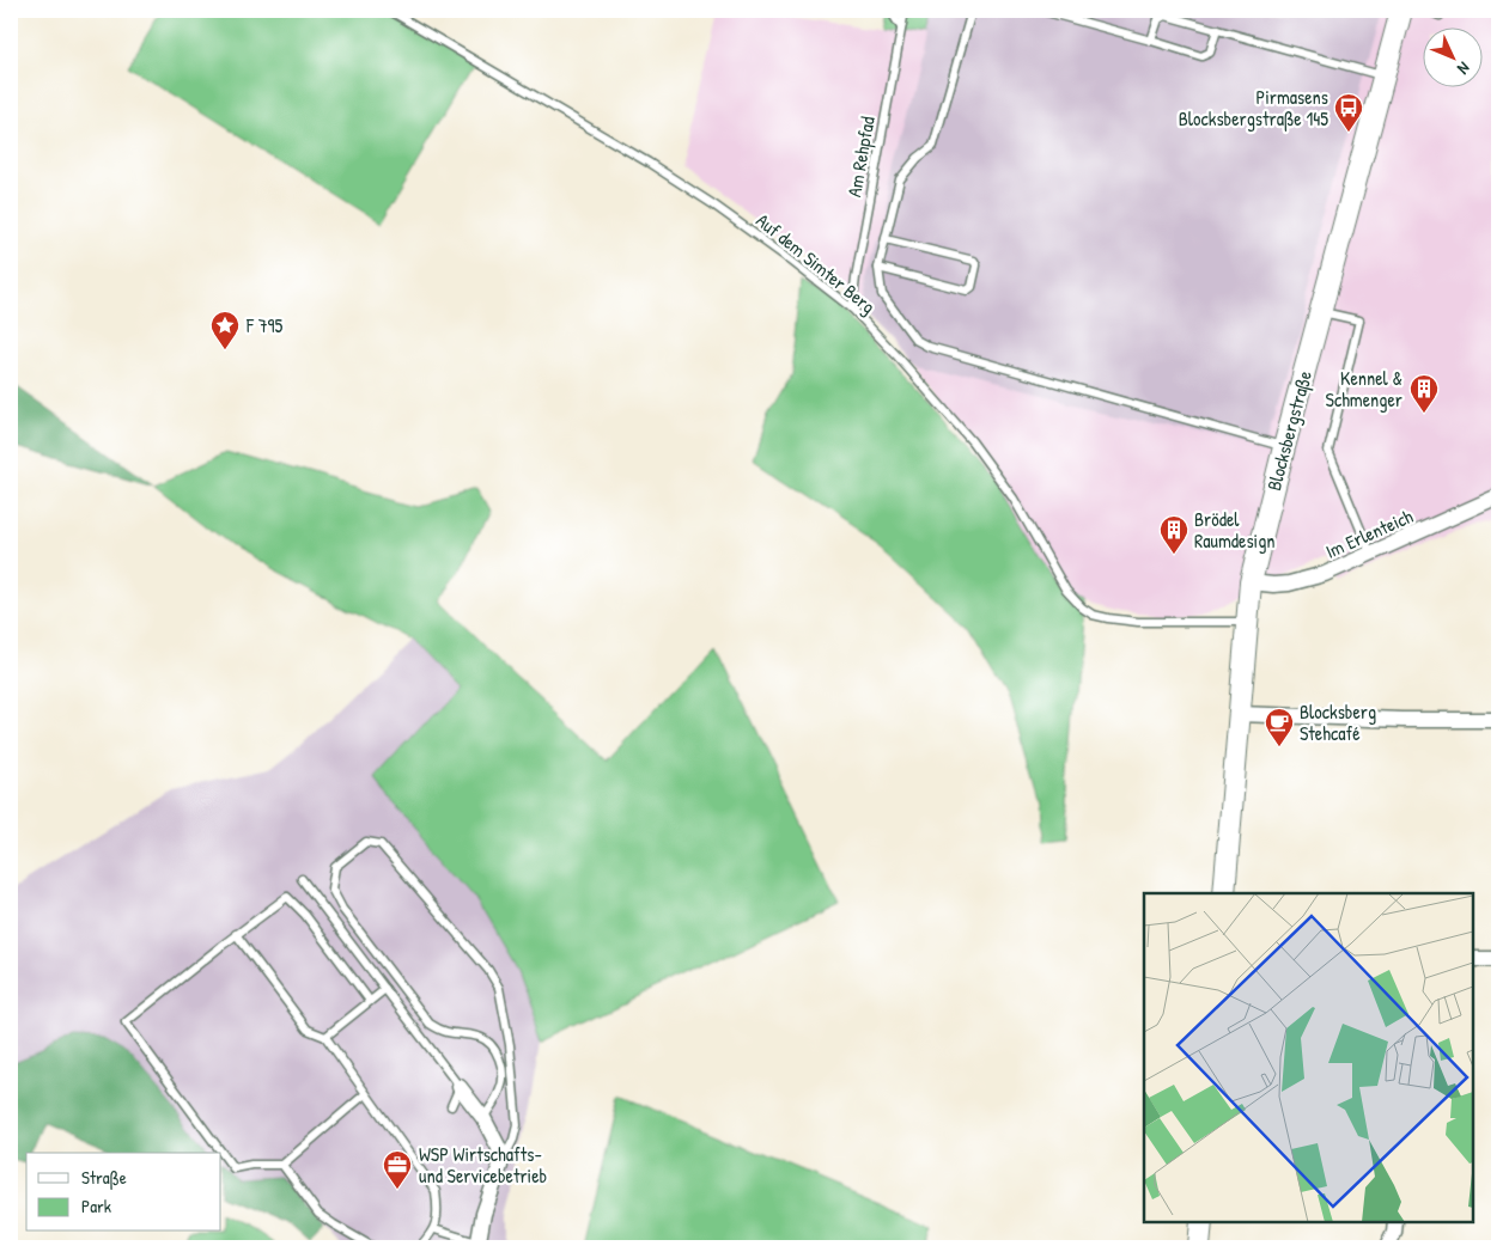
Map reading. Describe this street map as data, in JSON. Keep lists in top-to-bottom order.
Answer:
{
  "streets": {
    "main road": ["Blocksbergstraße"],
    "street": ["Im Erlenteich"],
    "lane": ["Am Rehpfad", "Auf dem Simter Berg"]
  },
  "crossings": [
    ["Am Rehpfad", "Auf dem Simter Berg"],
    ["Auf dem Simter Berg", "Blocksbergstraße"],
    ["Blocksbergstraße", "Im Erlenteich"]
  ],
  "places": {
    "bus stop": ["Pirmasens Blocksbergstraße 145"],
    "place": ["F 795"],
    "building": ["Kennel & Schmenger", "Brödel Raumdesign"],
    "cafe": ["Blocksberg Stehcafé"],
    "office": ["WSP Wirtschafts- und Servicebetrieb"]
  },
  "legend": ["Straße", "Park"],
  "north": "bottom right"
}
